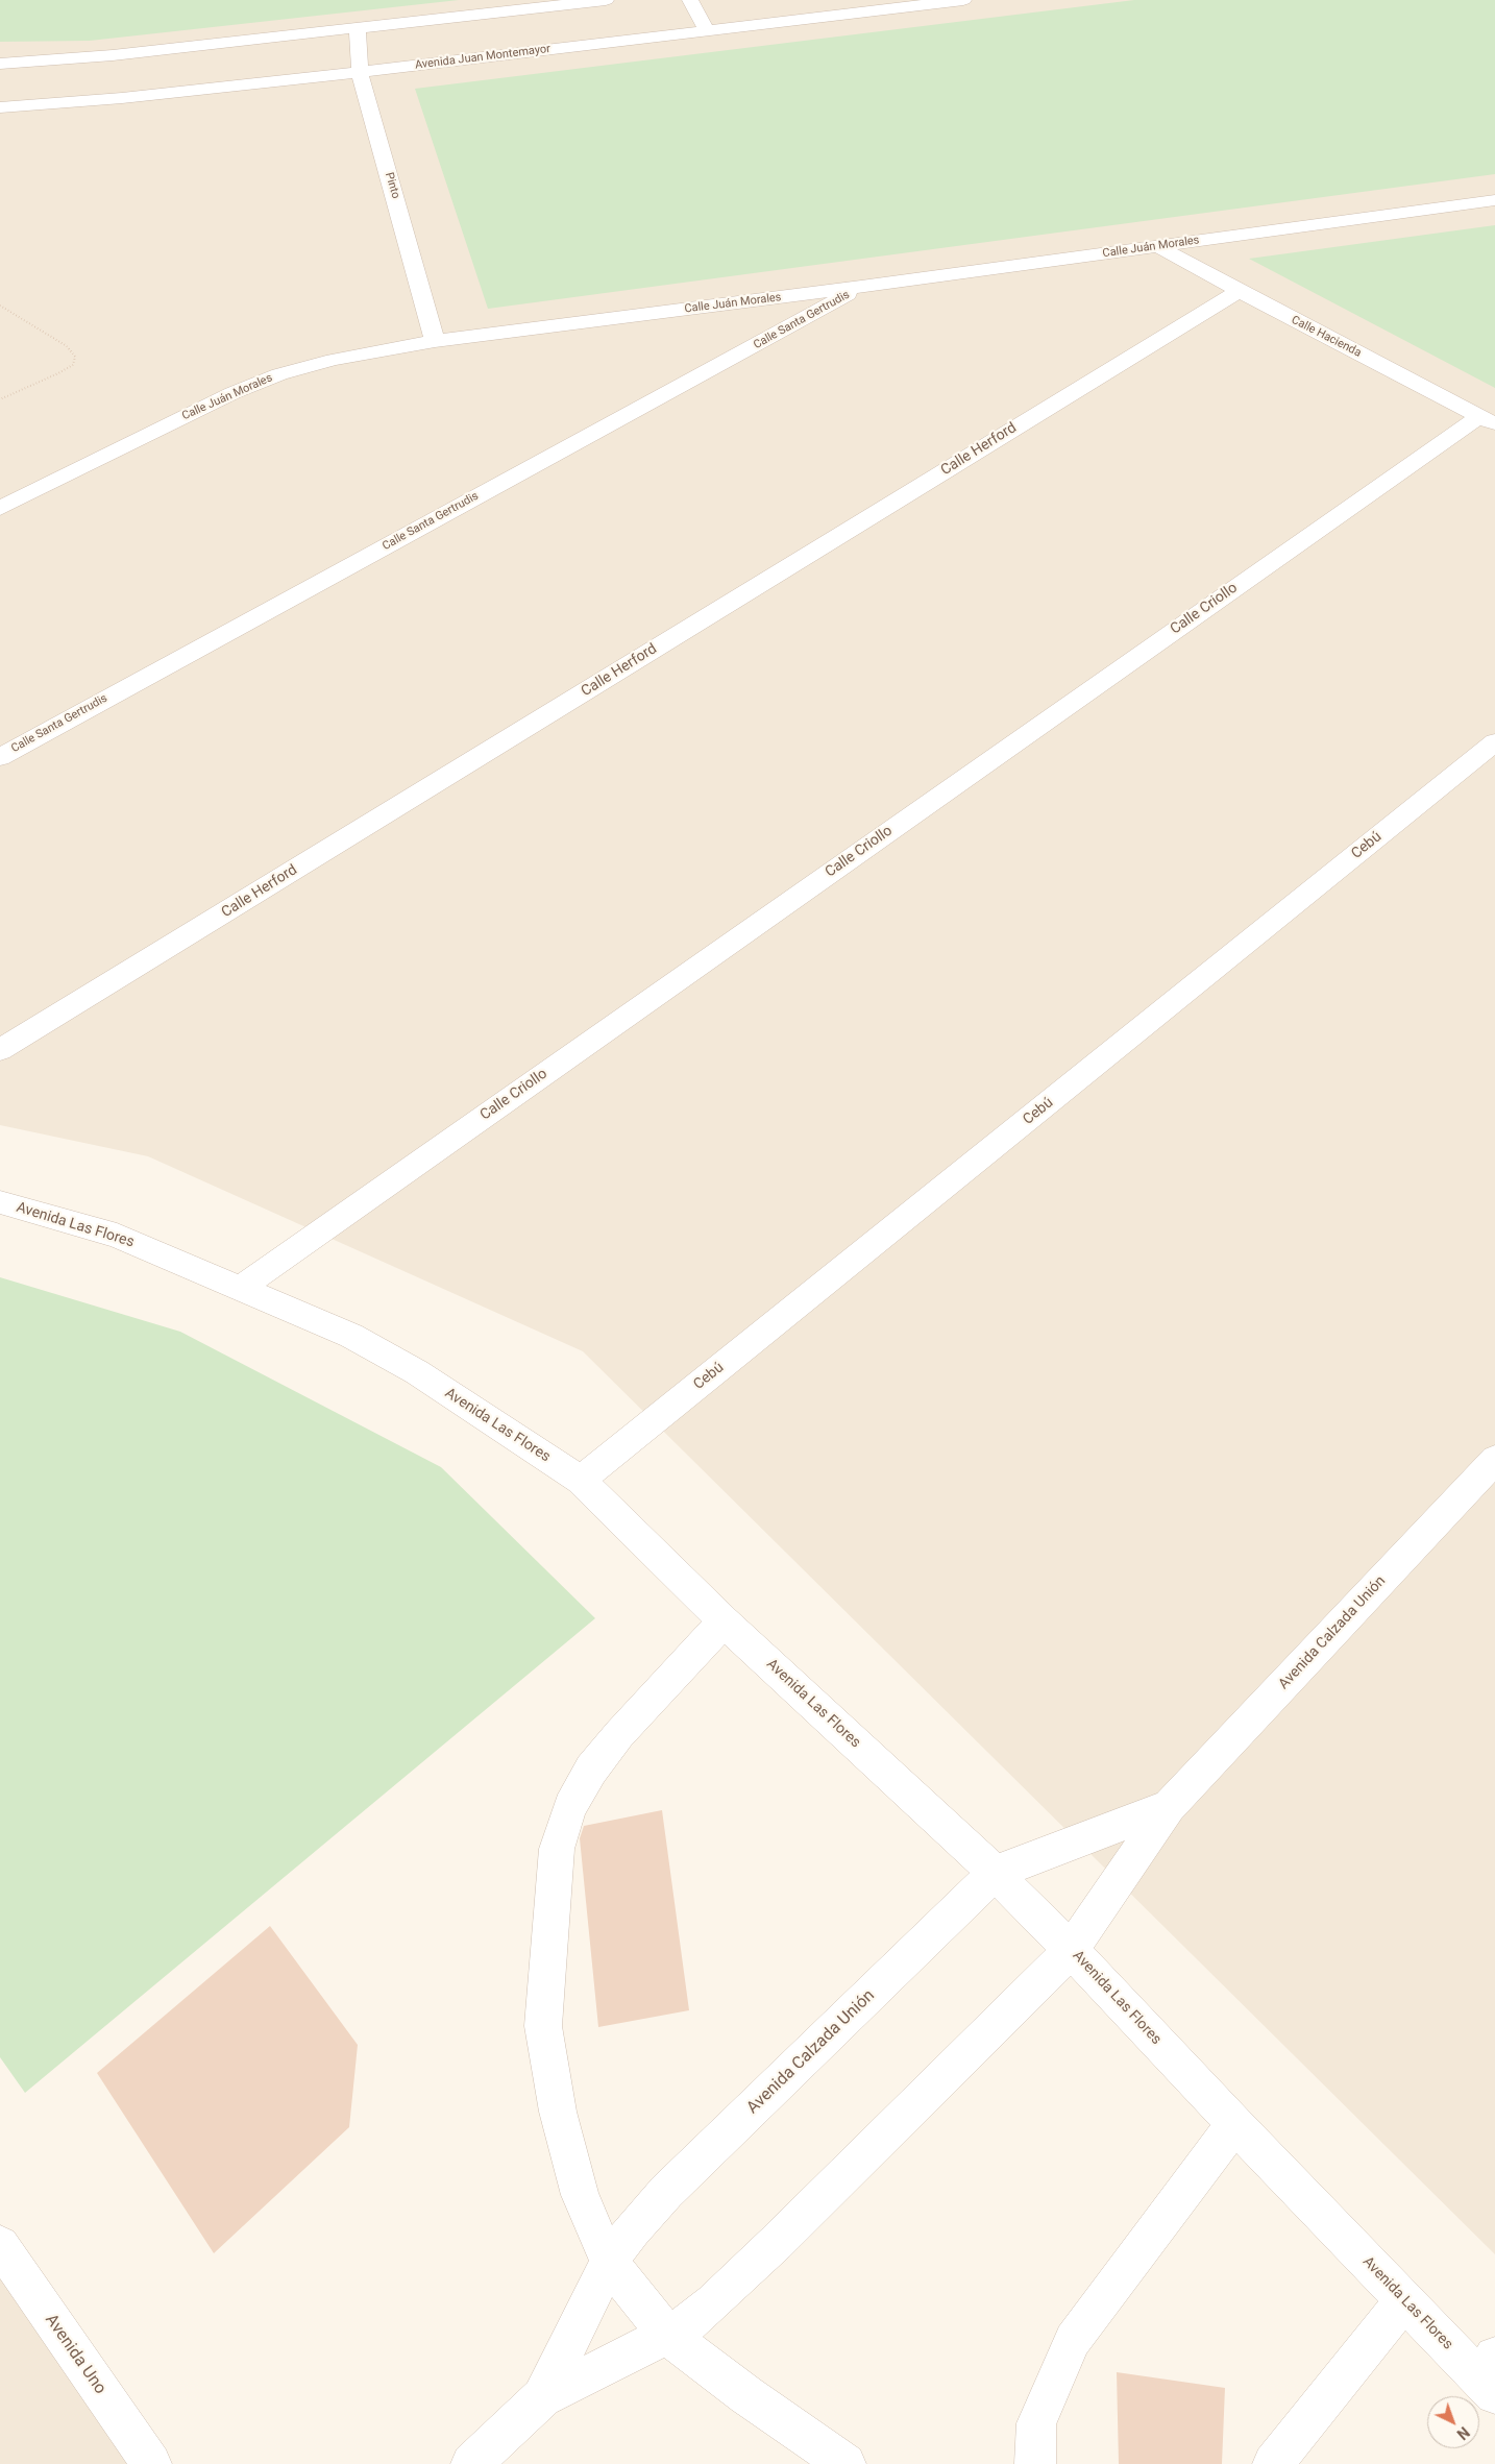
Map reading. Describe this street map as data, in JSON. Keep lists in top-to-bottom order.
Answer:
{
  "streets": {
    "street": [
      "Avenida Juan Montemayor",
      "Pinto",
      "Calle Juán Morales",
      "Calle Santa Gertrudis",
      "Calle Hacienda",
      "Calle Herford",
      "Calle Criollo",
      "Cebú",
      "Avenida Las Flores",
      "Avenida Calzada Unión",
      "Avenida Uno"
    ]
  },
  "crossings": [
    ["Avenida Juan Montemayor", "Pinto"],
    ["Pinto", "Calle Juán Morales"],
    ["Calle Juán Morales", "Calle Santa Gertrudis"],
    ["Calle Juán Morales", "Calle Hacienda"],
    ["Calle Hacienda", "Calle Herford"],
    ["Calle Hacienda", "Calle Criollo"],
    ["Calle Criollo", "Avenida Las Flores"],
    ["Cebú", "Avenida Las Flores"],
    ["Avenida Las Flores", "Avenida Calzada Unión"]
  ],
  "north": "bottom right"
}
